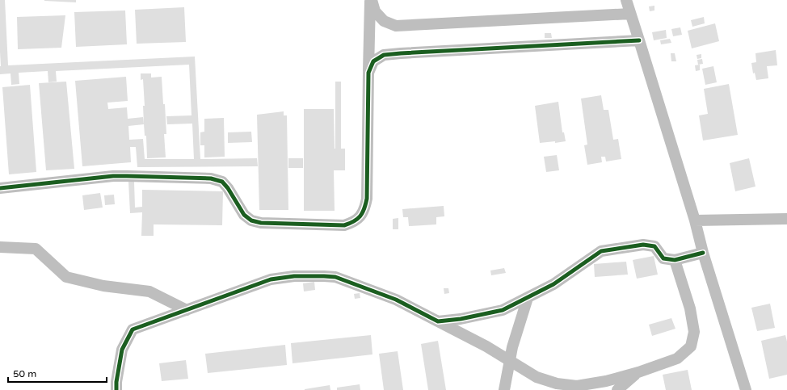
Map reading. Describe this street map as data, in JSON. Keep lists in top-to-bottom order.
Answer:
{
  "scale_bar": "50 m"
}
